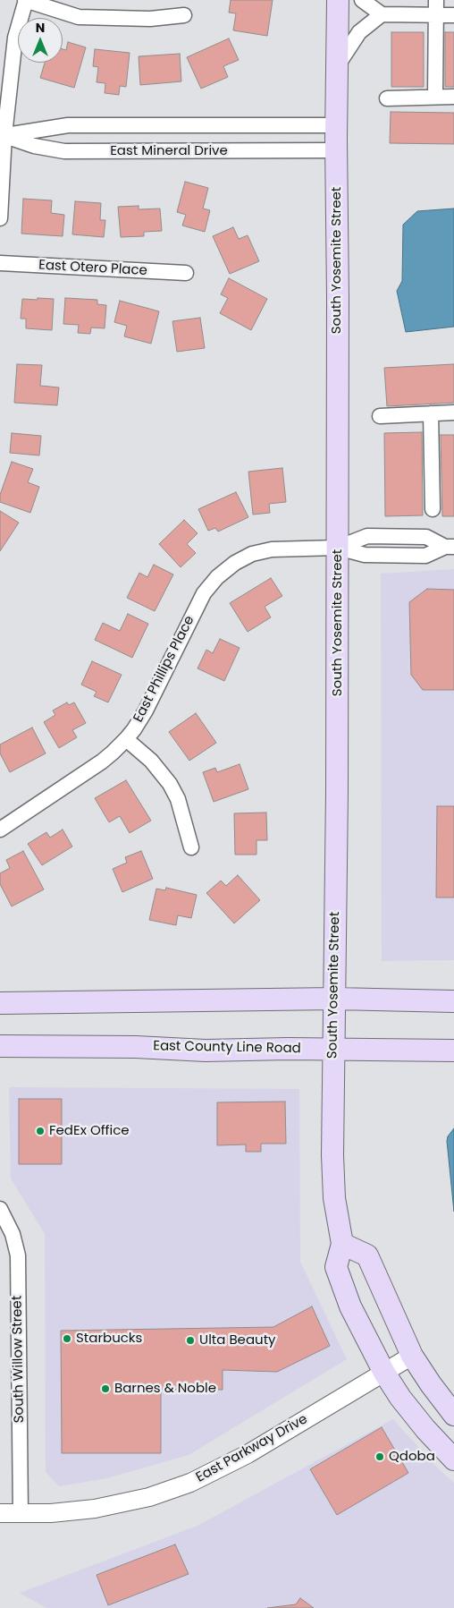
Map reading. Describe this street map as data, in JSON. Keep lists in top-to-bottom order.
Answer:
{
  "streets": {
    "main road": ["South Yosemite Street", "East County Line Road"],
    "street": [
      "East Mineral Drive",
      "East Otero Place",
      "East Phillips Place",
      "South Willow Street",
      "East Parkway Drive"
    ]
  },
  "crossings": [
    ["East Mineral Drive", "South Yosemite Street"],
    ["South Yosemite Street", "East Phillips Place"],
    ["South Yosemite Street", "East County Line Road"],
    ["South Yosemite Street", "East Parkway Drive"],
    ["South Willow Street", "East Parkway Drive"]
  ],
  "places": [
    "FedEx Office",
    "Starbucks",
    "Ulta Beauty",
    "Barnes & Noble",
    "Qdoba"
  ],
  "north": "top"
}
